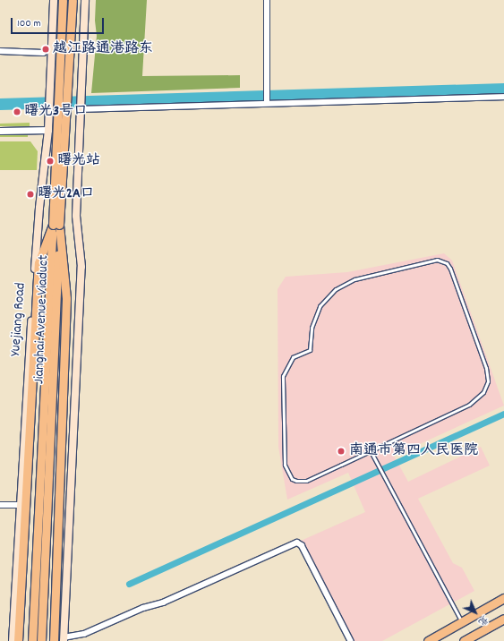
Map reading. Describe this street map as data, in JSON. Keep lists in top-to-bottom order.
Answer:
{
  "streets": {
    "main road": ["Yuejiang Road", "Jianghai Avenue Viaduct"]
  },
  "places": [
    "越江路通港路东",
    "曙光3号口",
    "曙光站",
    "曙光2A口",
    "南通市第四人民医院"
  ],
  "scale_bar": "100 m",
  "north": "bottom right"
}
